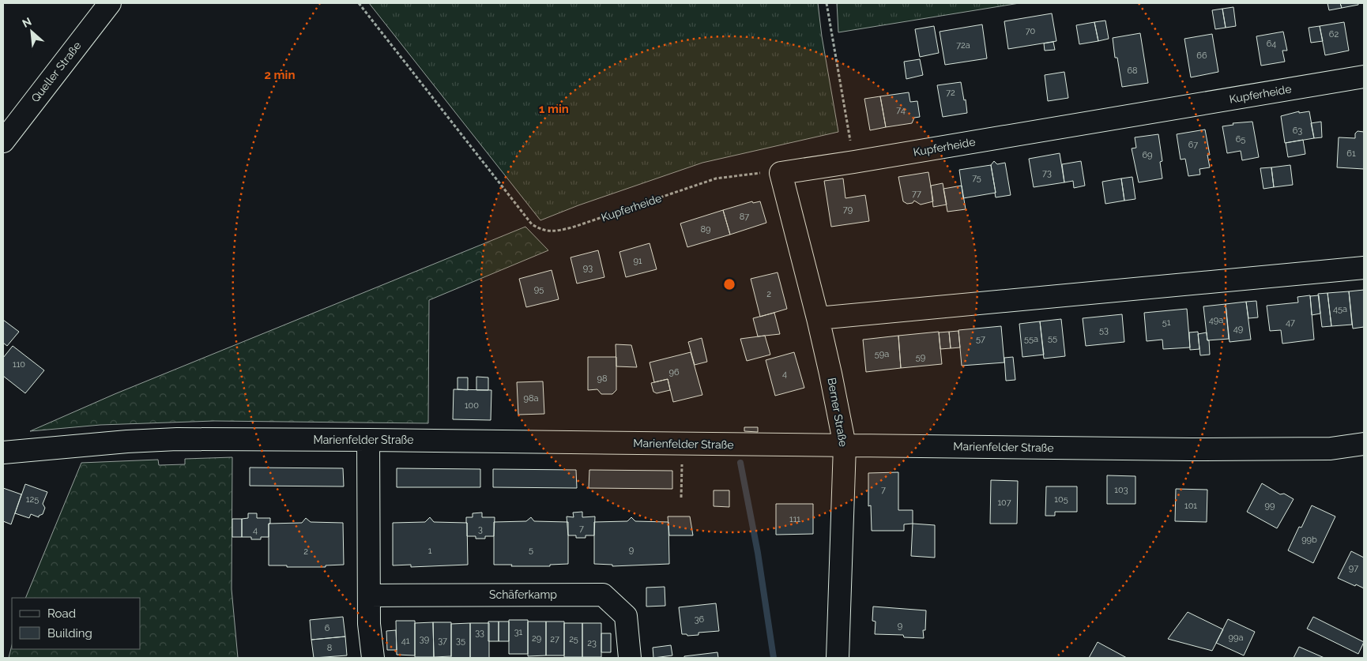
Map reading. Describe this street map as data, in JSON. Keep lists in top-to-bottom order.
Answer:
{
  "streets": {
    "street": [
      "Queller Straße",
      "Kupferheide",
      "Berner Straße",
      "Marienfelder Straße",
      "Schäferkamp"
    ]
  },
  "crossings": [
    ["Kupferheide", "Berner Straße"],
    ["Berner Straße", "Marienfelder Straße"]
  ],
  "house_numbers": [
    "70",
    "62",
    "64",
    "72a",
    "66",
    "68",
    "72",
    "74",
    "63",
    "65",
    "67",
    "61",
    "69",
    "73",
    "75",
    "77",
    "79",
    "87",
    "89",
    "91",
    "93",
    "95",
    "2",
    "45a",
    "49a",
    "51",
    "47",
    "49",
    "53",
    "55",
    "57",
    "55a",
    "59a",
    "59",
    "110",
    "96",
    "4",
    "98",
    "98a",
    "100",
    "7",
    "103",
    "125",
    "105",
    "107",
    "101",
    "99",
    "111",
    "7",
    "3",
    "4",
    "99b",
    "5",
    "9",
    "1",
    "2",
    "97",
    "36",
    "9",
    "6",
    "31",
    "33",
    "99a",
    "29",
    "39",
    "27",
    "25",
    "41",
    "37",
    "35",
    "23",
    "8"
  ],
  "legend": ["Road", "Building"],
  "north": "top left",
  "rings": ["2 min", "1 min"]
}
